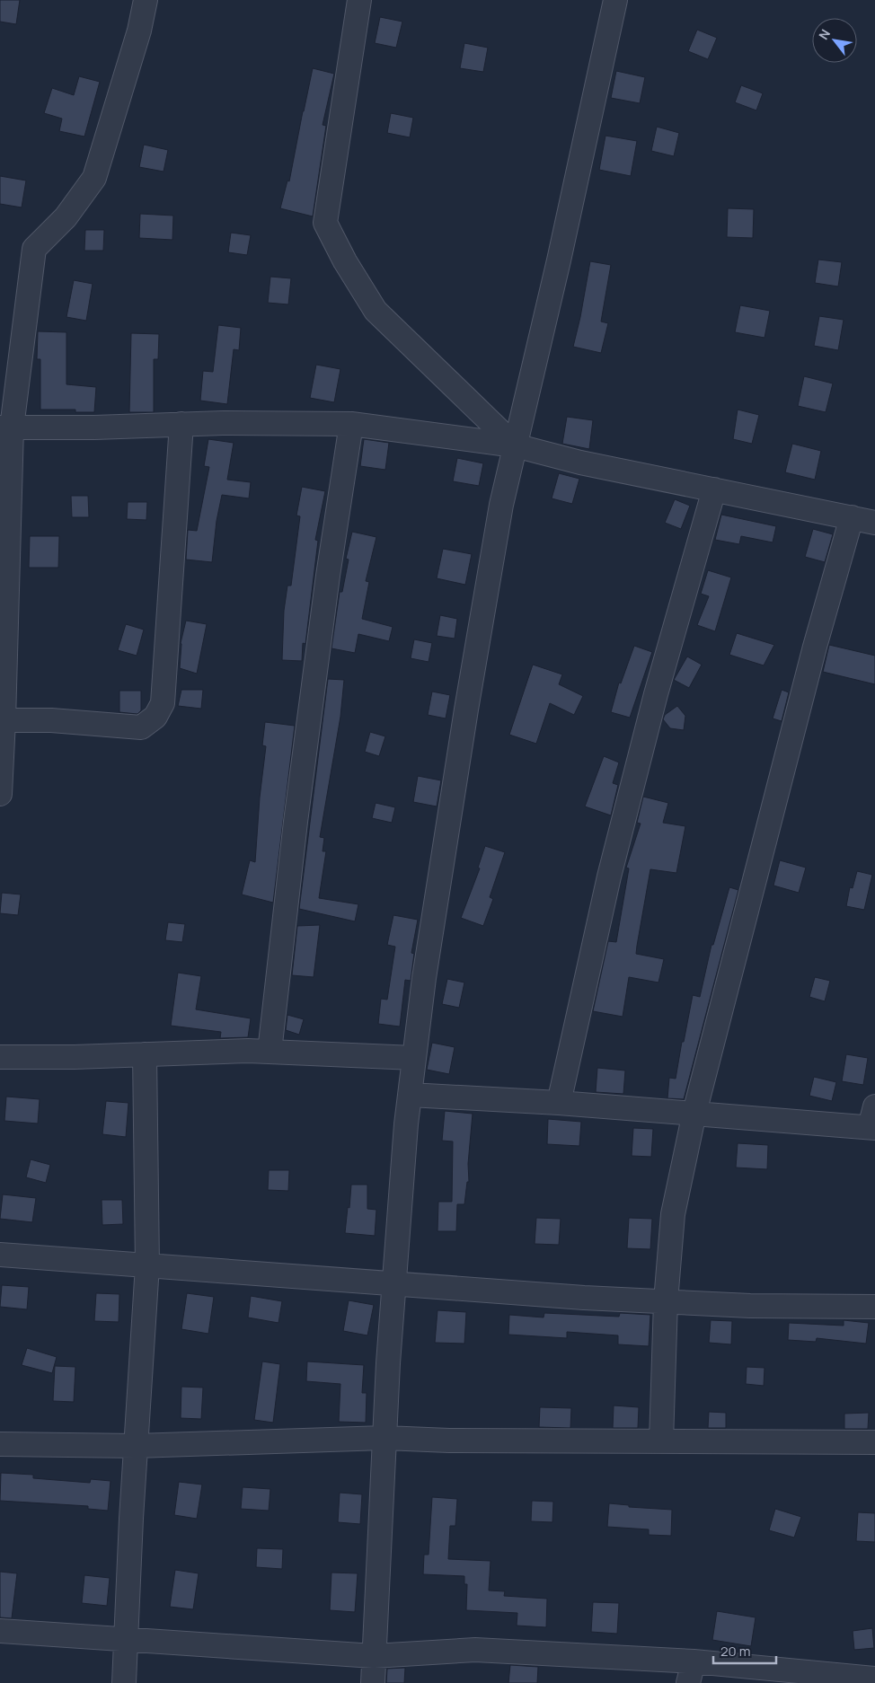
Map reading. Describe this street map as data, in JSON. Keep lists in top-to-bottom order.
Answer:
{
  "scale_bar": "20 m",
  "north": "top left"
}
